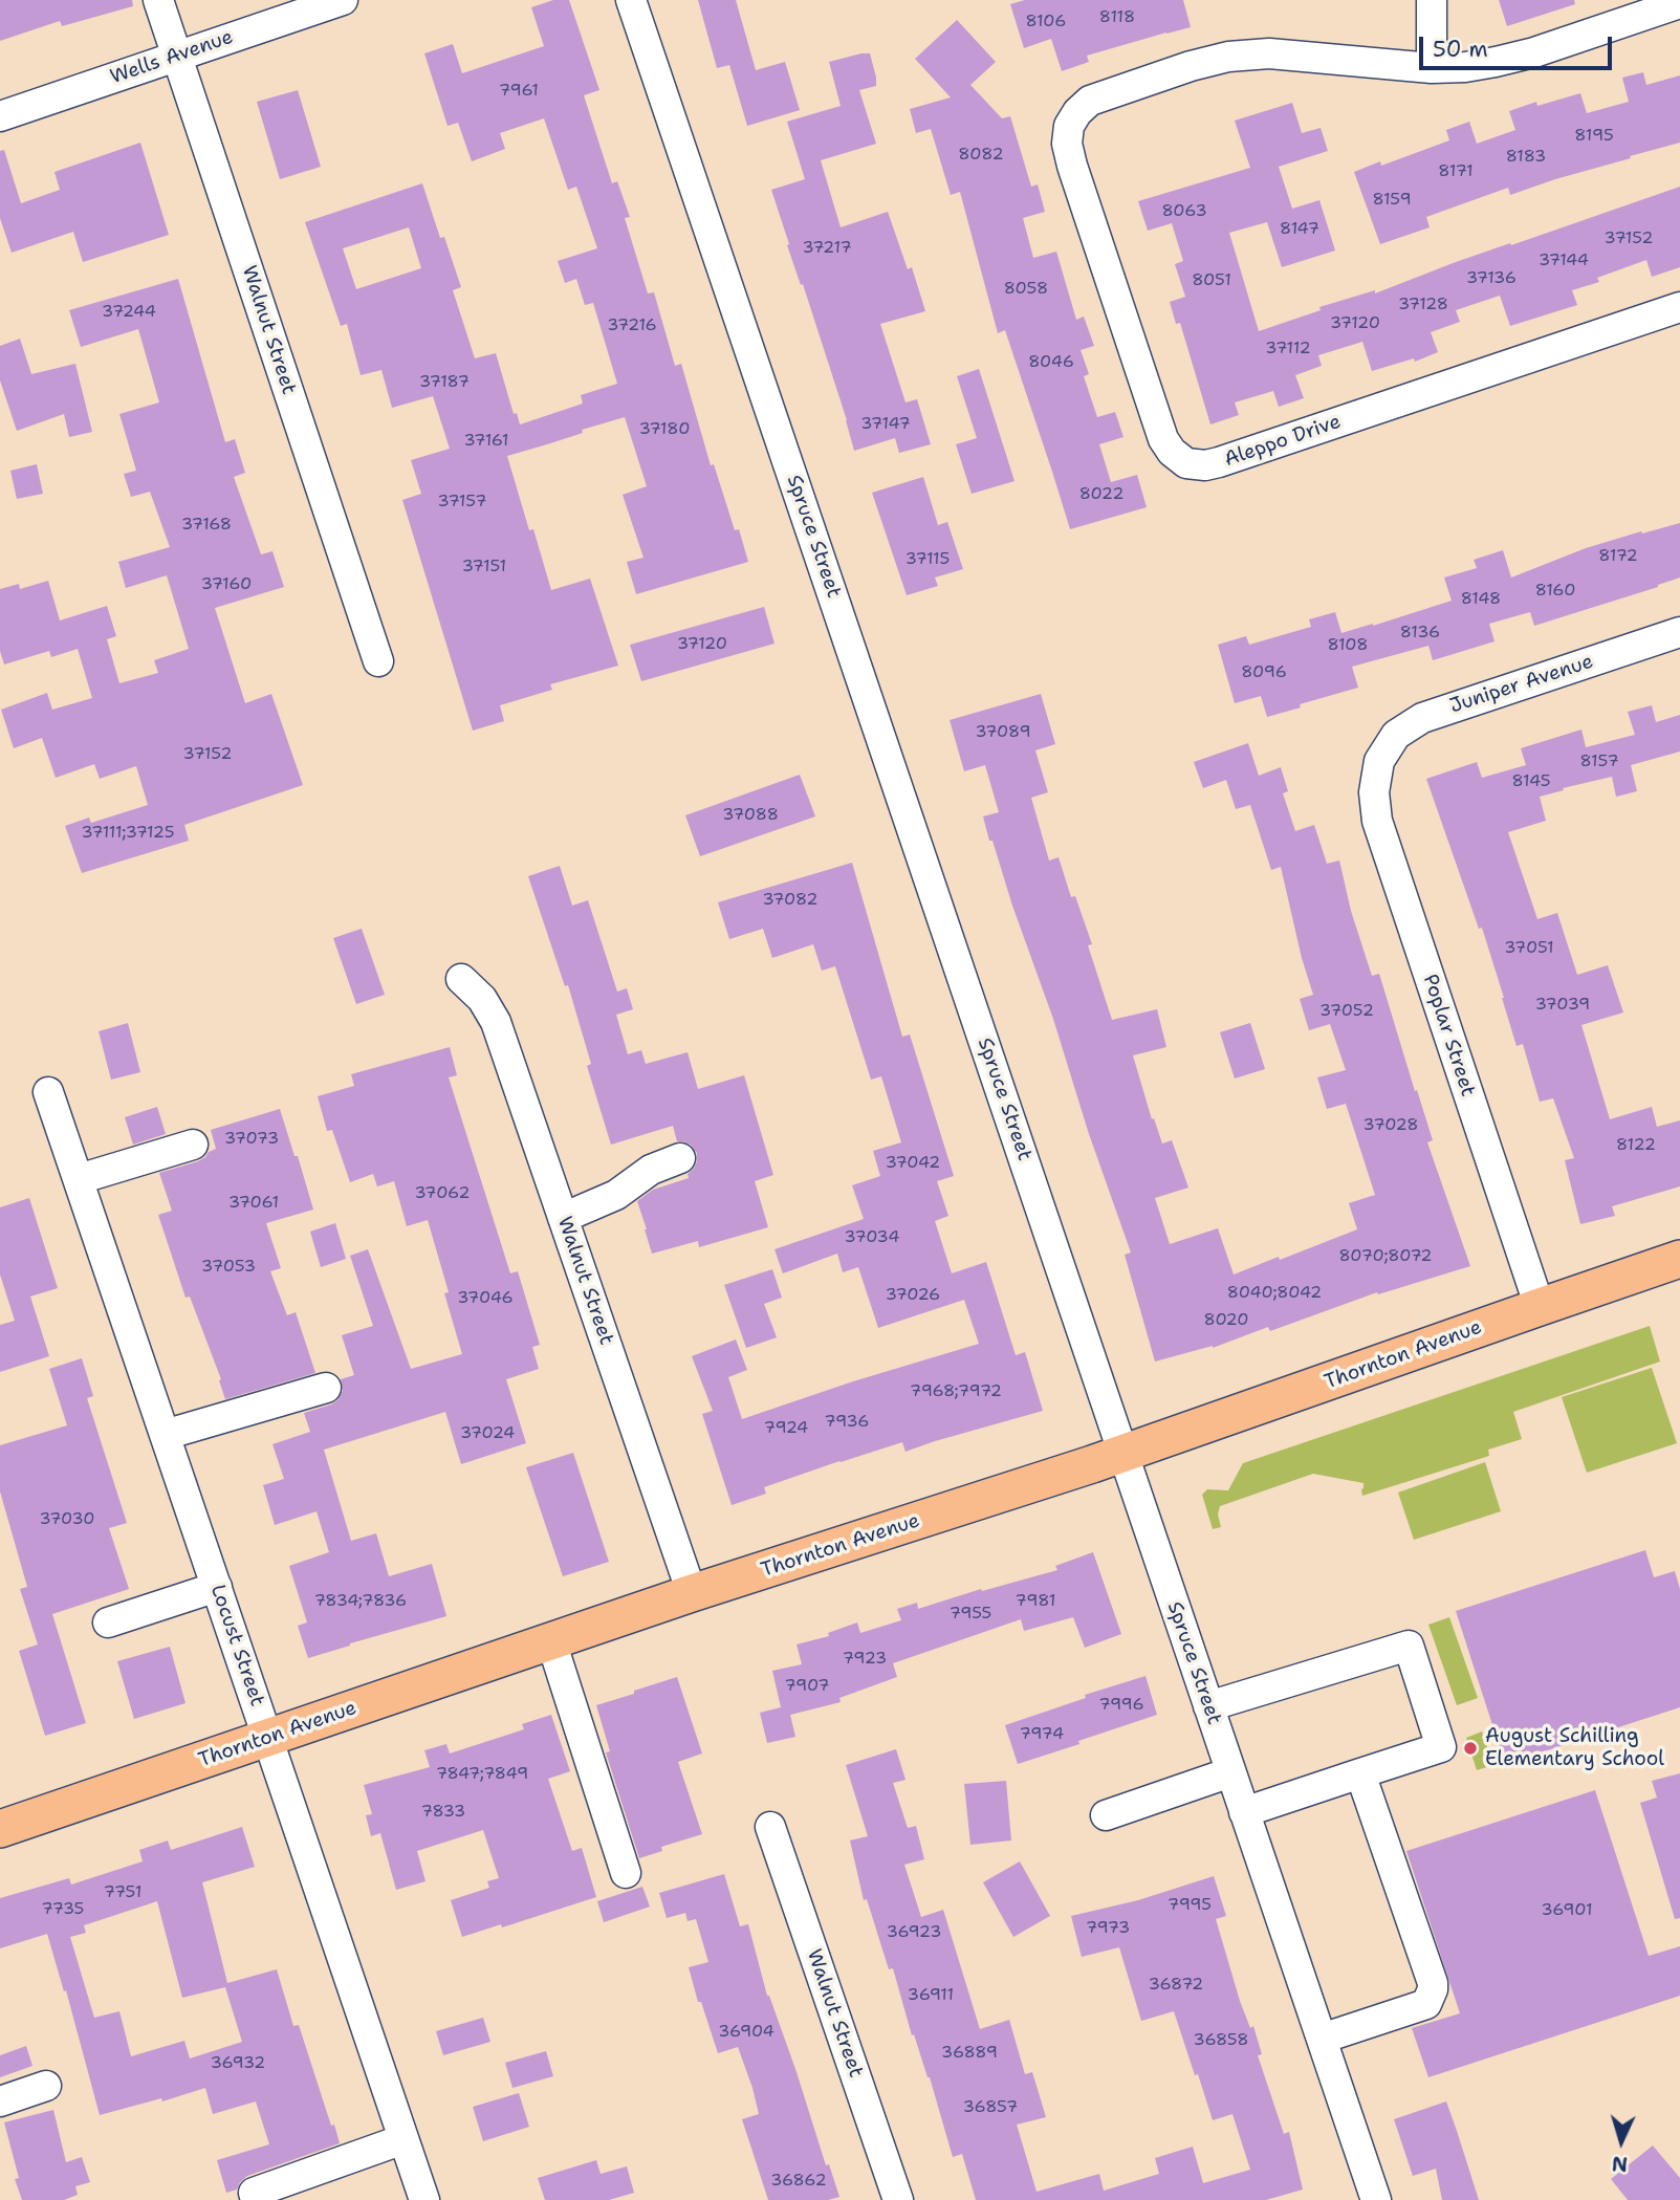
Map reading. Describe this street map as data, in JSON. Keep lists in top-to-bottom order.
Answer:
{
  "streets": {
    "main road": ["Thornton Avenue"],
    "street": [
      "Wells Avenue",
      "Walnut Street",
      "Aleppo Drive",
      "Spruce Street",
      "Juniper Avenue",
      "Poplar Street",
      "Locust Street"
    ]
  },
  "crossings": [
    ["Wells Avenue", "Walnut Street"],
    ["Walnut Street", "Thornton Avenue"],
    ["Spruce Street", "Thornton Avenue"],
    ["Juniper Avenue", "Poplar Street"],
    ["Poplar Street", "Thornton Avenue"],
    ["Thornton Avenue", "Locust Street"]
  ],
  "places": ["August Schilling Elementary School"],
  "house_numbers": [
    "8118",
    "8106",
    "7961",
    "8195",
    "8082",
    "8183",
    "8171",
    "8159",
    "8063",
    "8147",
    "37152",
    "37217",
    "37144",
    "37136",
    "8051",
    "8058",
    "37128",
    "37244",
    "37120",
    "37216",
    "37112",
    "8046",
    "37187",
    "37147",
    "37180",
    "37161",
    "8022",
    "37157",
    "37168",
    "8172",
    "37115",
    "37151",
    "37160",
    "8160",
    "8148",
    "8136",
    "37120",
    "8108",
    "8096",
    "37089",
    "37152",
    "8157",
    "8145",
    "37088",
    "37111;37125",
    "37082",
    "37051",
    "37039",
    "37052",
    "37028",
    "37073",
    "8122",
    "37042",
    "37062",
    "37061",
    "37034",
    "8070;8072",
    "37053",
    "8040;8042",
    "37026",
    "37046",
    "8020",
    "7968;7972",
    "7936",
    "7924",
    "37024",
    "37030",
    "7834;7836",
    "7981",
    "7955",
    "7923",
    "7907",
    "7996",
    "7974",
    "7847;7849",
    "7833",
    "7751",
    "7995",
    "7735",
    "36901",
    "7973",
    "36923",
    "36872",
    "36911",
    "36904",
    "36858",
    "36889",
    "36932",
    "36857",
    "36862"
  ],
  "scale_bar": "50 m",
  "north": "bottom"
}
